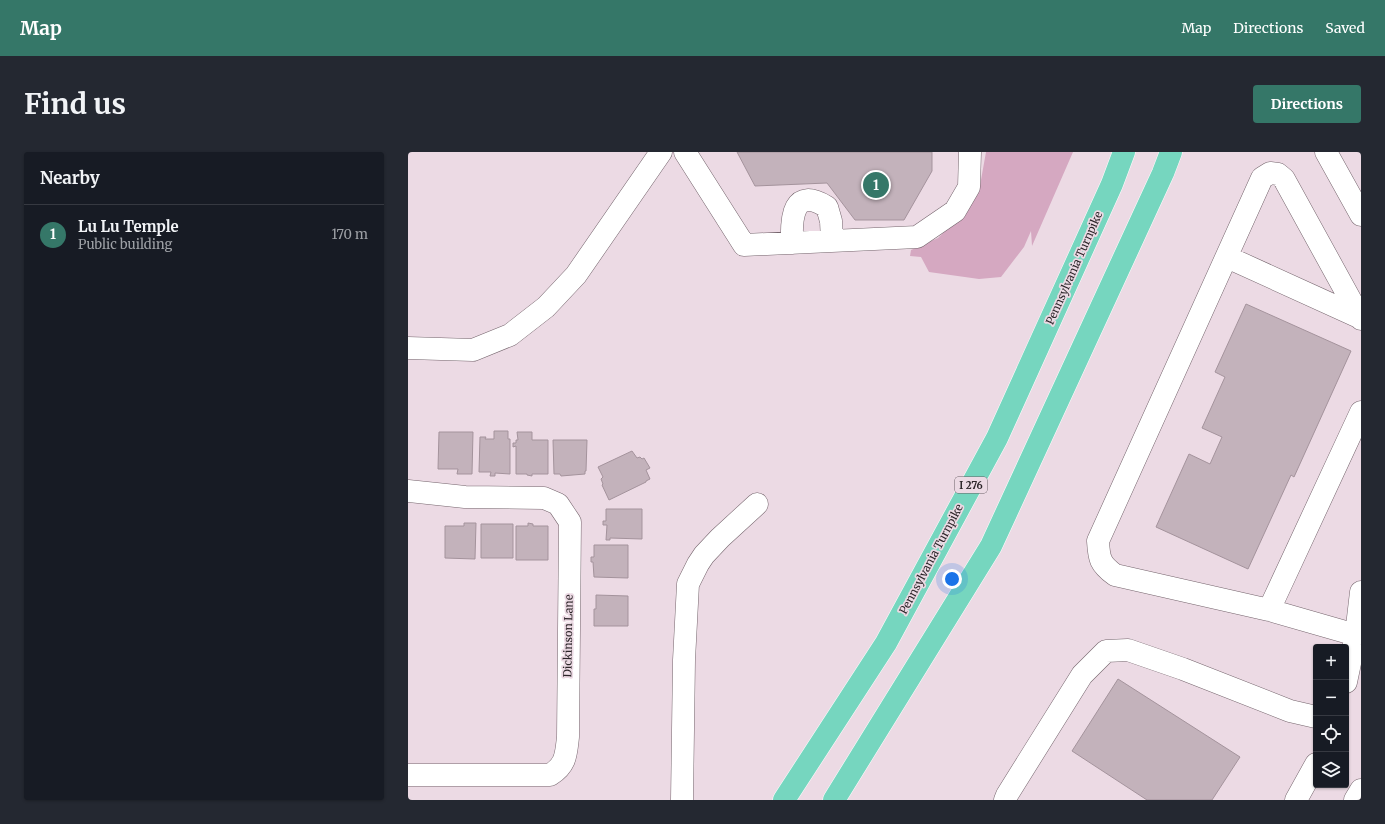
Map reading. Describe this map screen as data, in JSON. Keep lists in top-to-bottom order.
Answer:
{
  "streets": {
    "highway": ["Pennsylvania Turnpike", "I 276"],
    "street": ["Dickinson Lane"]
  },
  "page": {
    "header": "Map",
    "nav": ["Map", "Directions", "Saved"],
    "buttons": "Directions",
    "title": "Find us",
    "heading": "Nearby",
    "pins": "1",
    "list": [
      {
        "mark": "1",
        "name": "Lu Lu Temple",
        "note": "Public building",
        "value": "170 m"
      }
    ],
    "map_buttons": ["+", "−"]
  }
}
